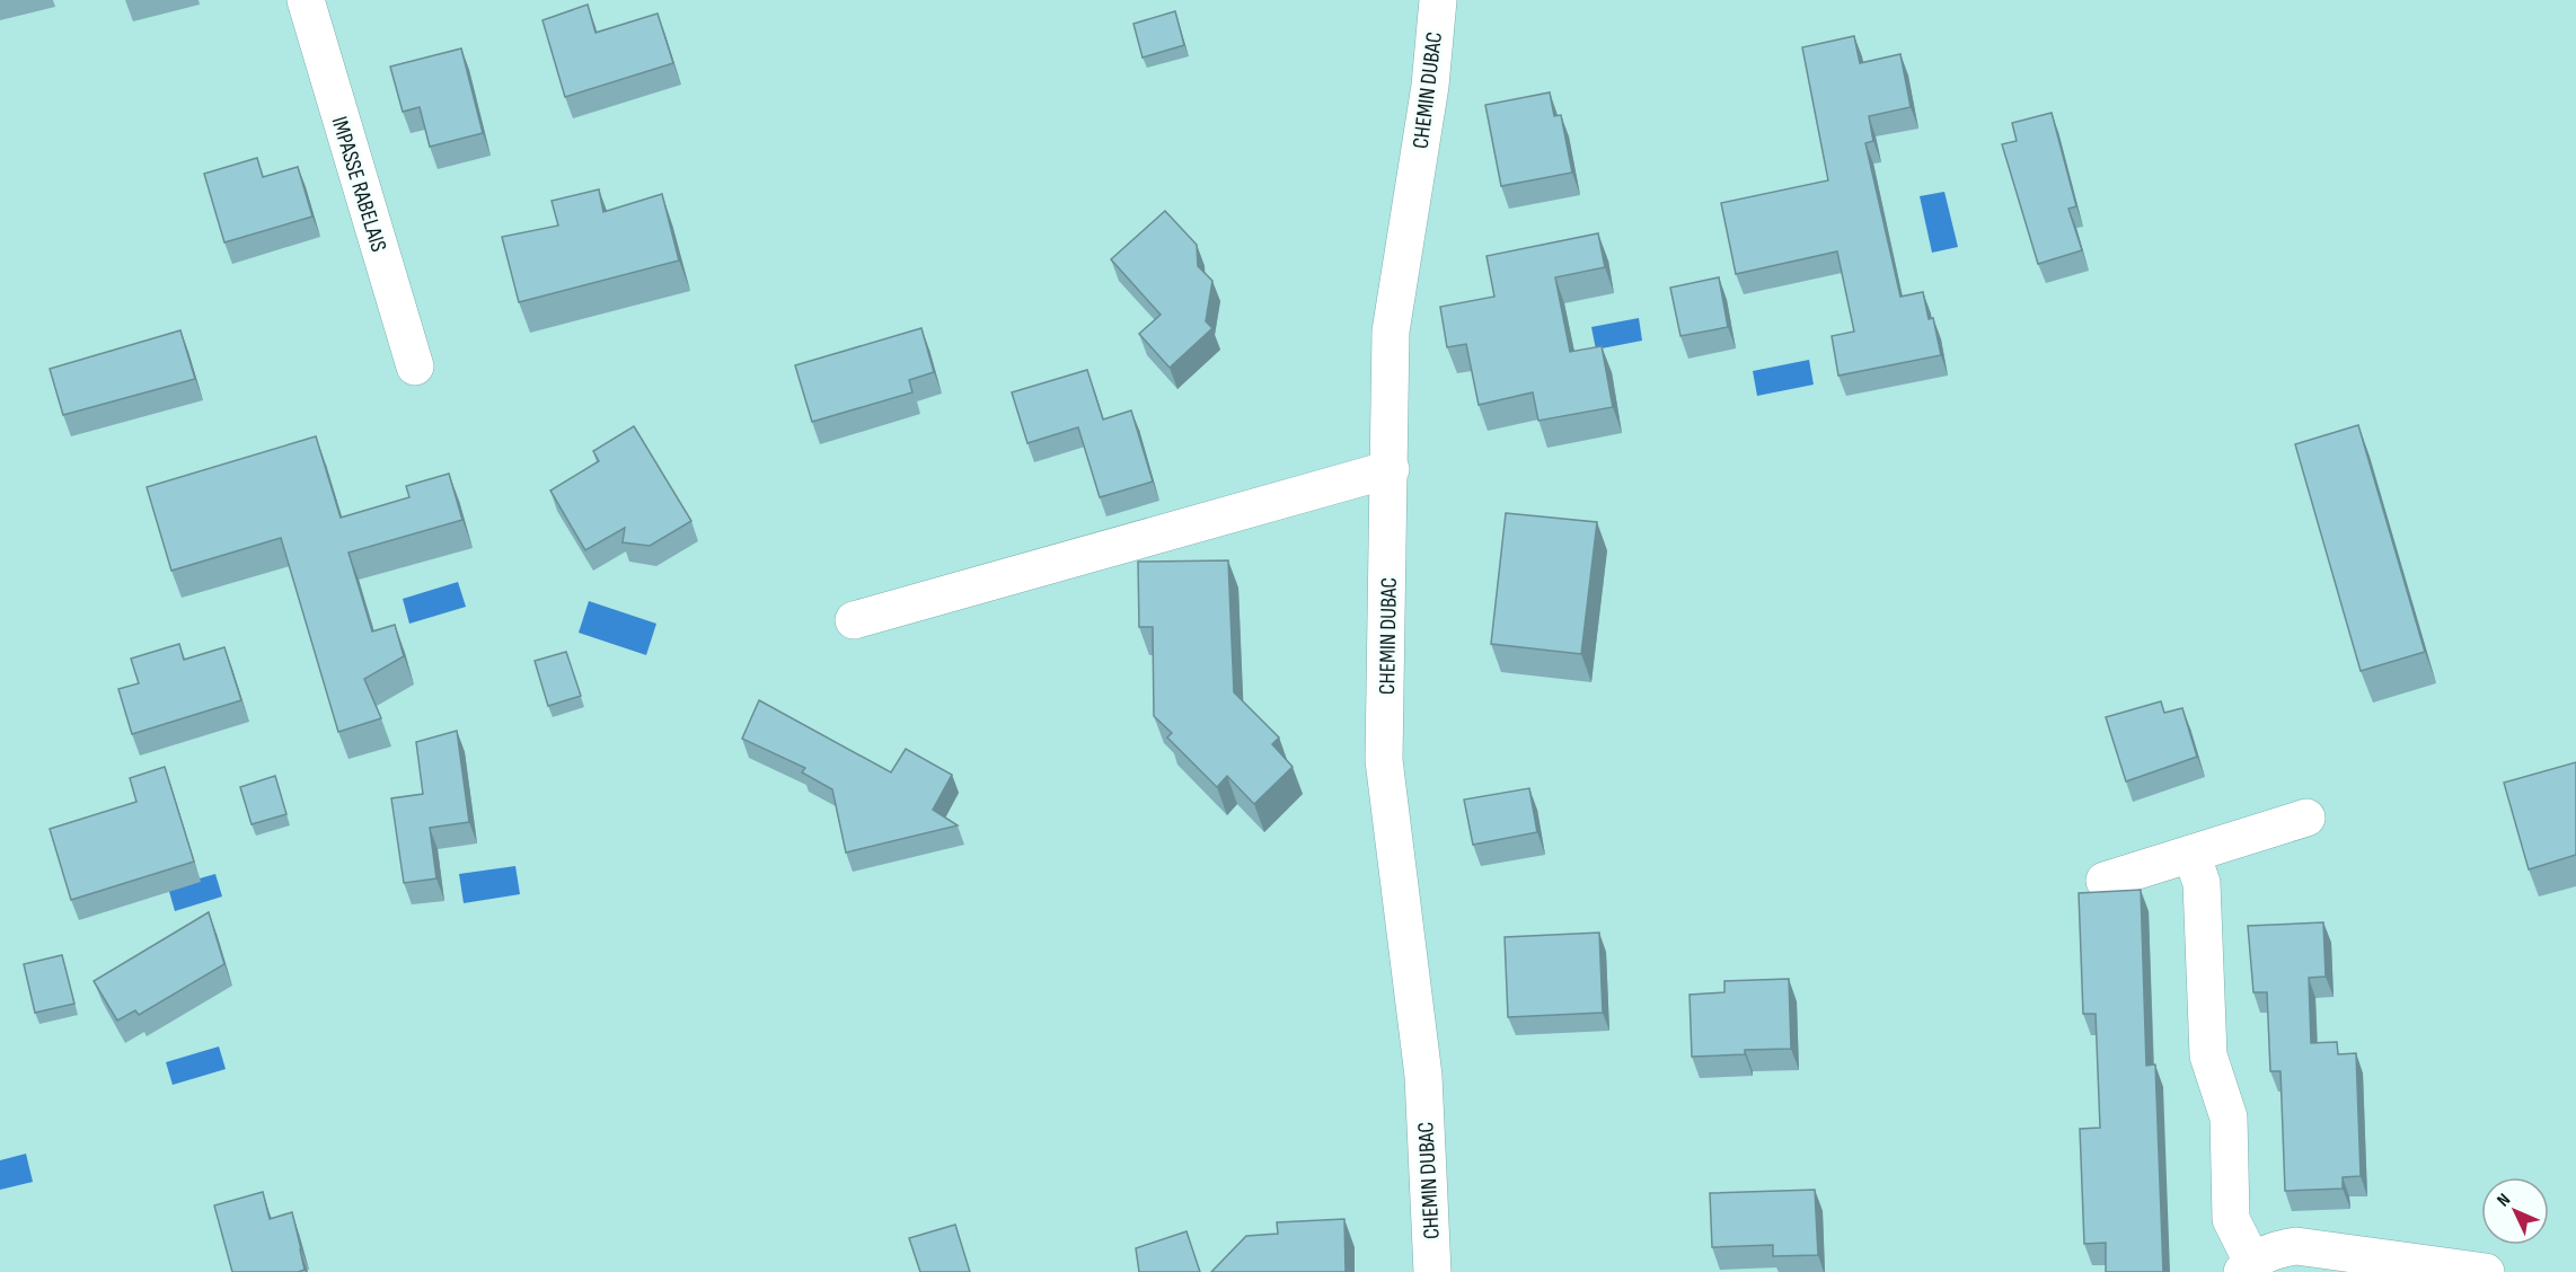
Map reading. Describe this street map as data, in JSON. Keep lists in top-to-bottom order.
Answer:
{
  "streets": {
    "street": ["CHEMIN DUBAC", "IMPASSE RABELAIS"]
  },
  "north": "top left"
}
